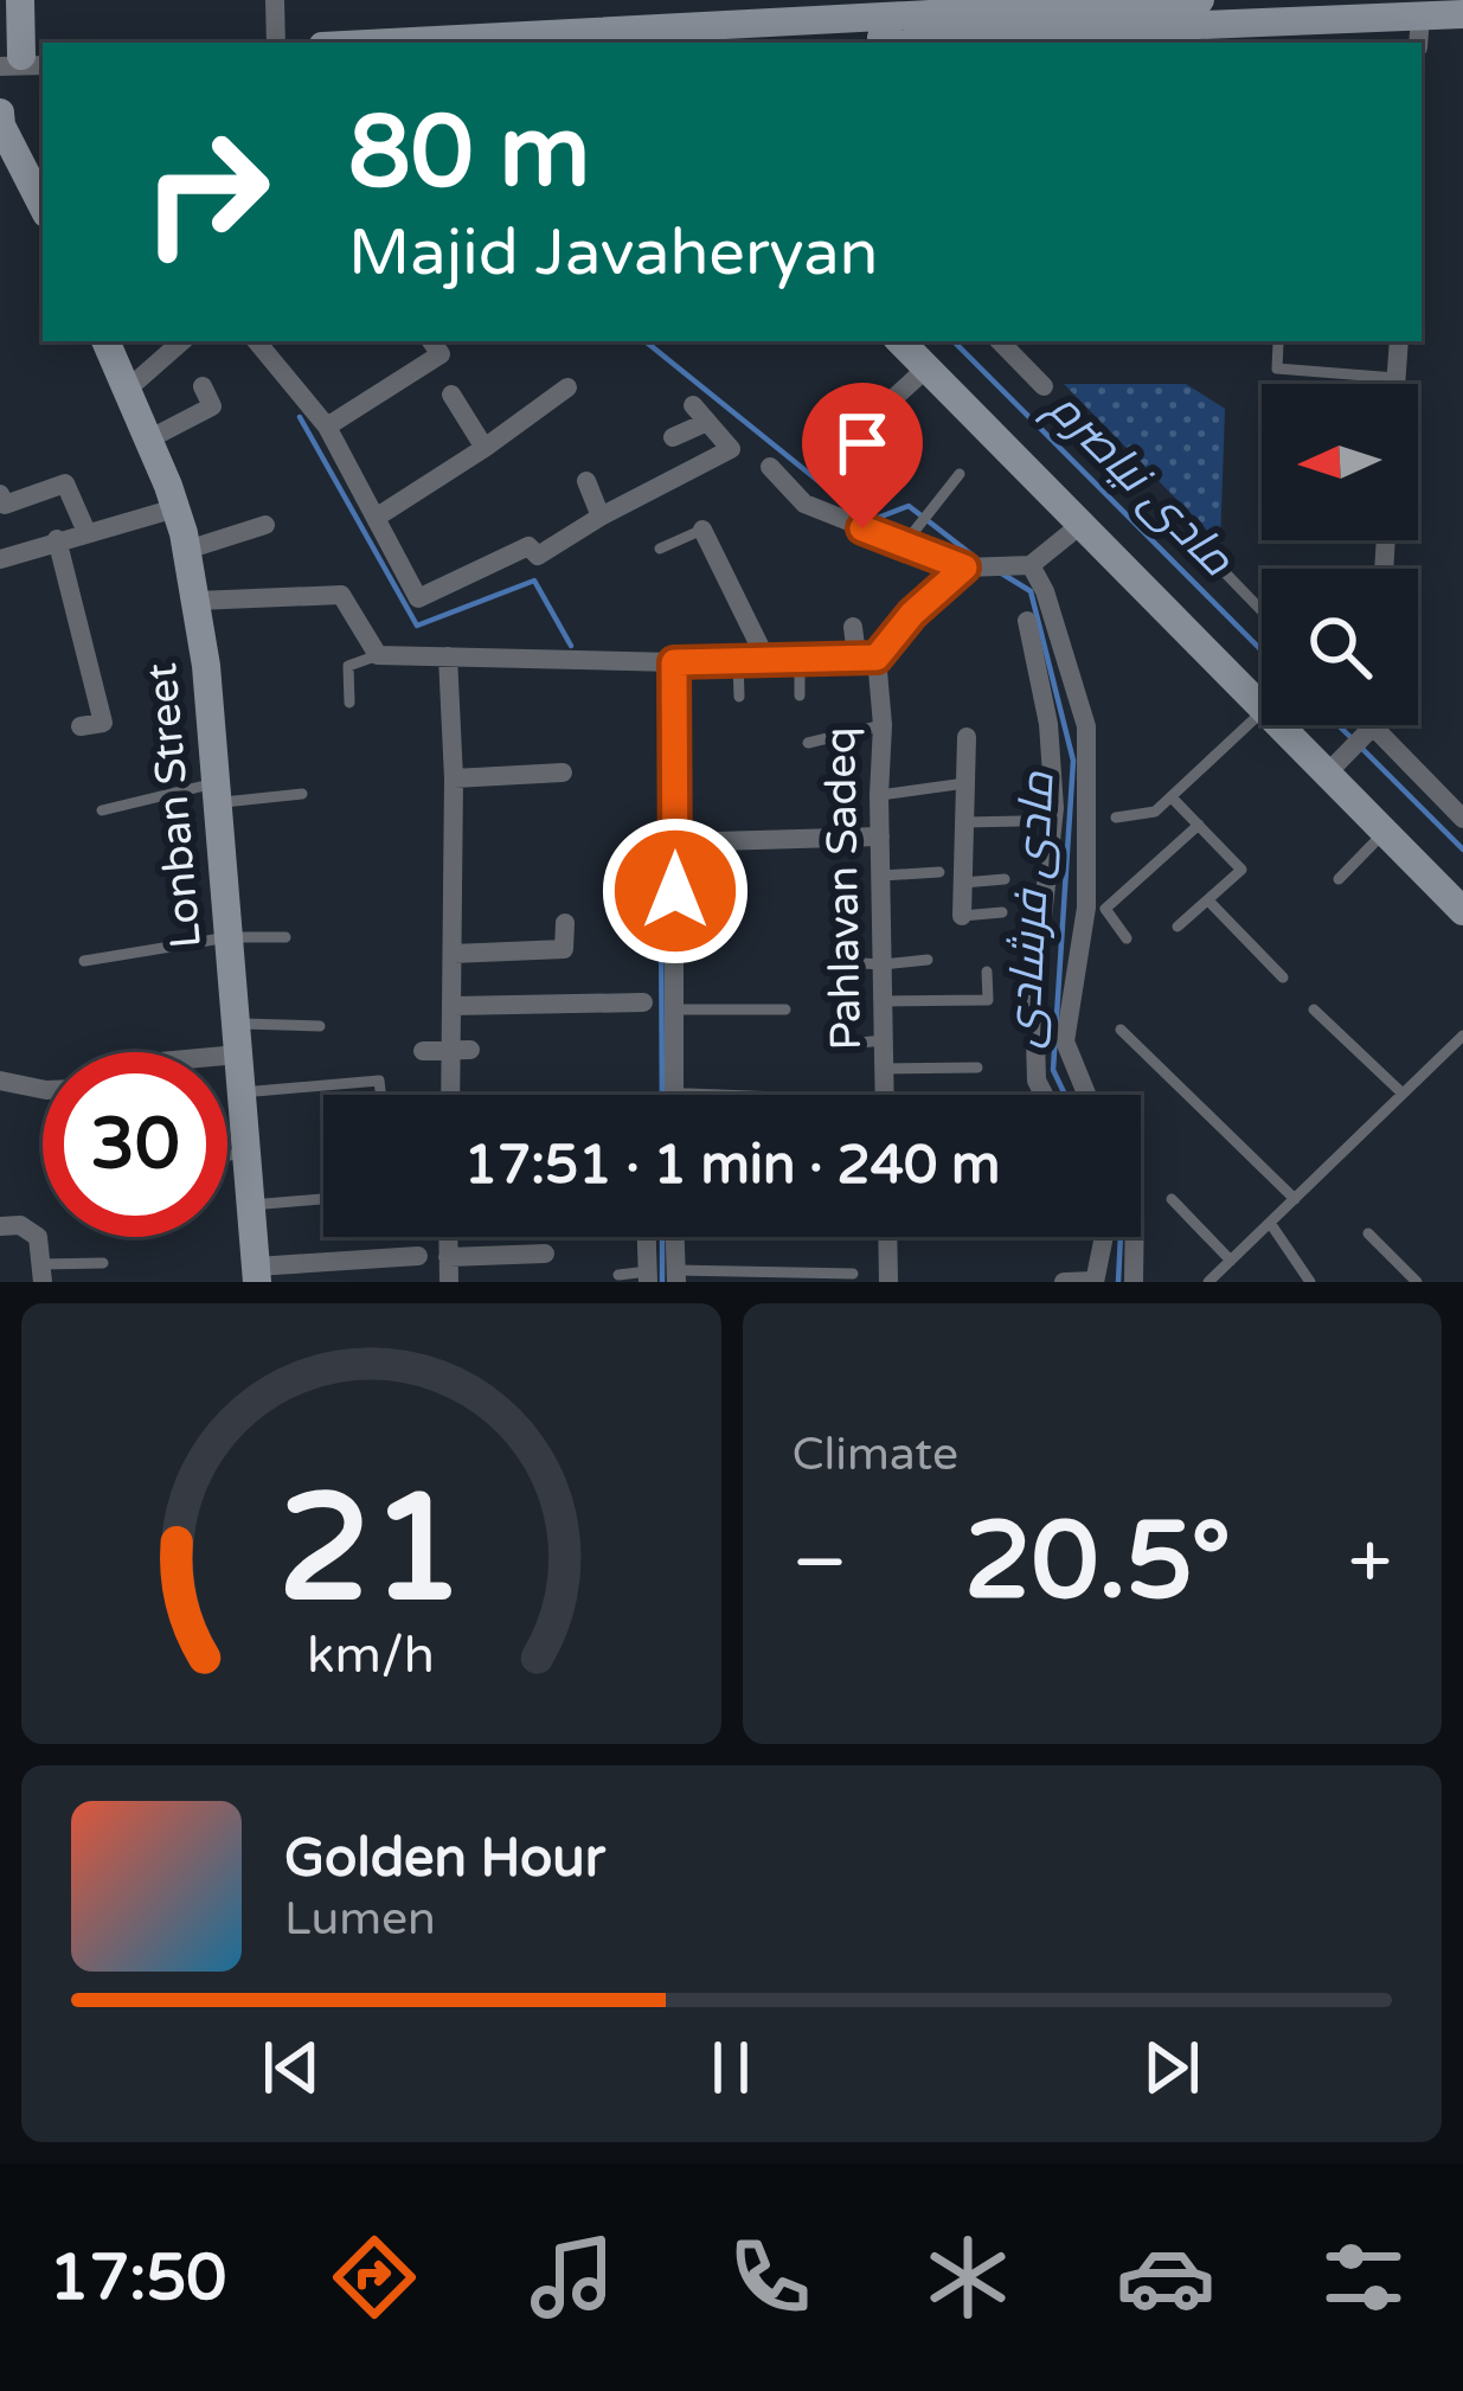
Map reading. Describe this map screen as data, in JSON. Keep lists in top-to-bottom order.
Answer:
{
  "streets": {
    "main road": ["Lonban Street"],
    "street": ["Pahlavan Sadeq"]
  },
  "water": ["مادی نیاصرم", "مادی فرشادی"],
  "north": "left",
  "page": {
    "turn": ["80 m", "Majid Javaheryan"],
    "limit": "30",
    "trip": "17:51 · 1 min · 240 m",
    "tile": "Climate",
    "heat": ["−", "20.5°", "+"],
    "song": ["Golden Hour", "Lumen"],
    "tabs": "17:50",
    "gauge": ["21", "km/h"]
  }
}
